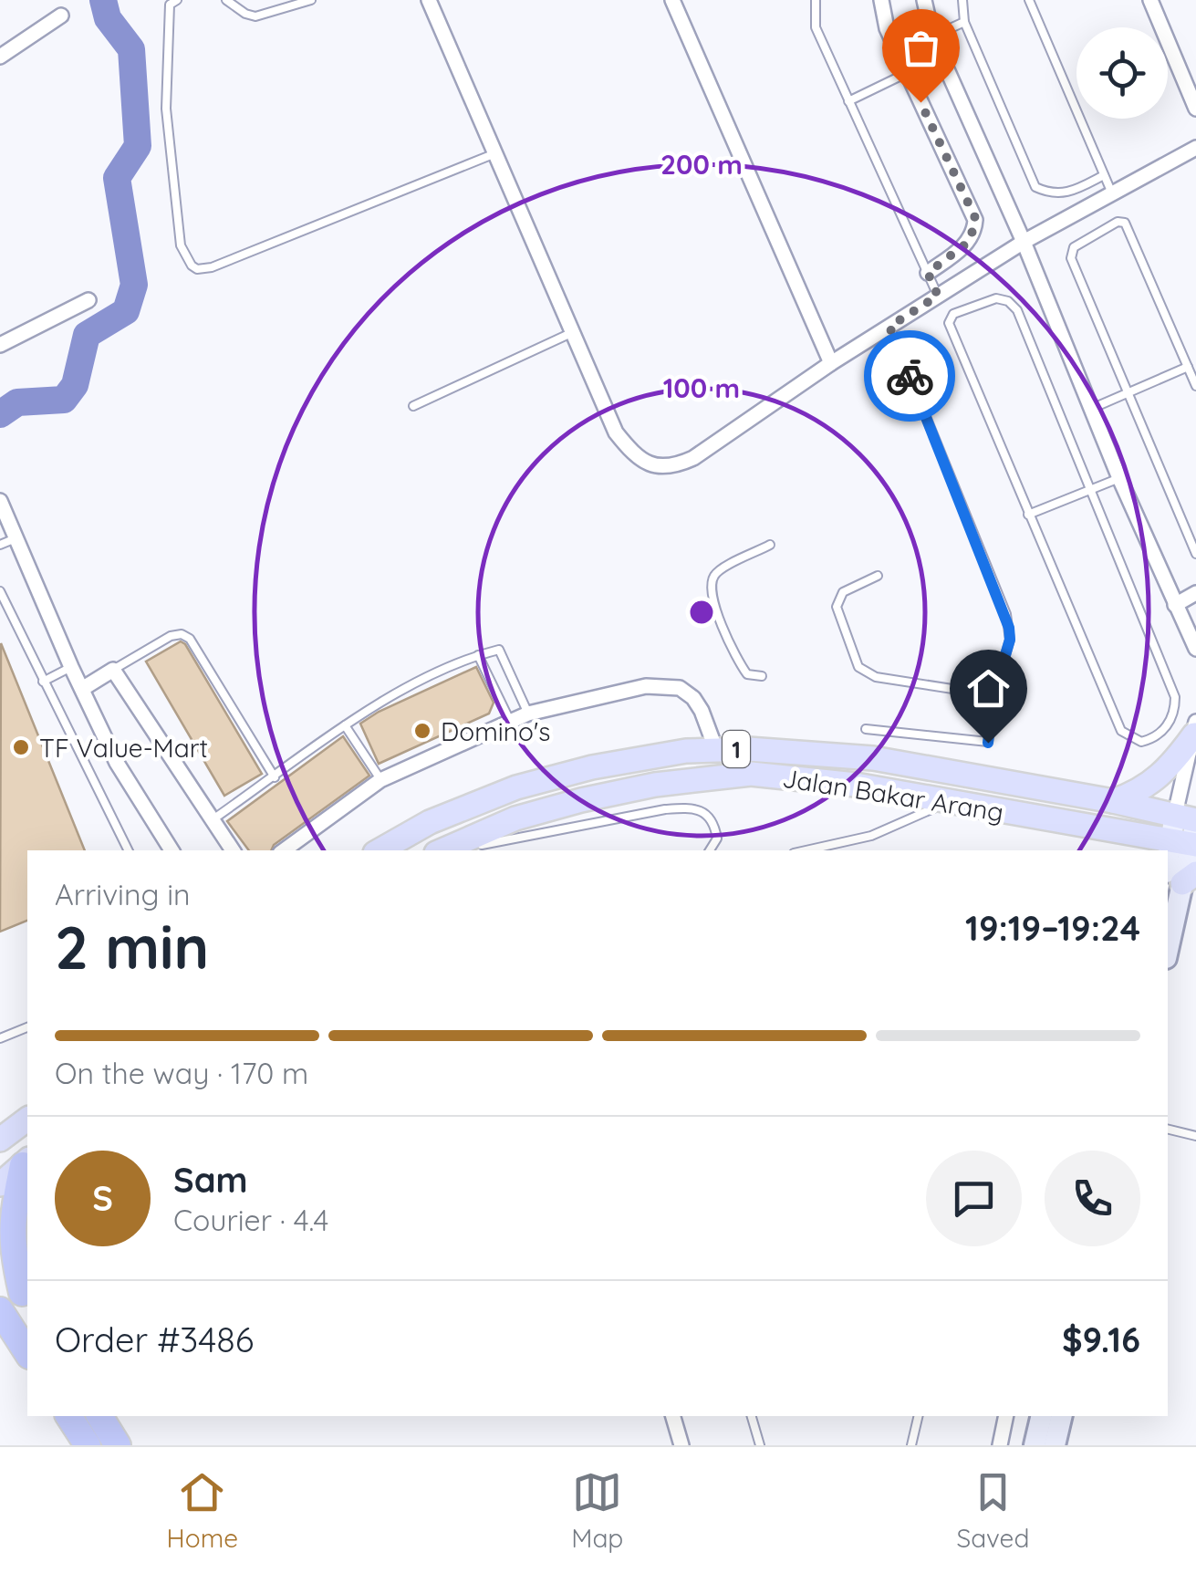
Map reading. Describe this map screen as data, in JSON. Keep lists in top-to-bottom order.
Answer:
{
  "streets": {
    "main road": ["1", "Jalan Bakar Arang"]
  },
  "places": ["Domino's", "TF Value-Mart"],
  "page": {
    "heading": ["2 min", "Arriving in", "19:19–19:24"],
    "panel": [
      "Sam",
      "Courier · 4.4",
      "Order #3486",
      "$9.16"
    ],
    "bar": "On the way · 170 m",
    "round": "S",
    "tabs": ["Home", "Map", "Saved"]
  },
  "rings": ["200 m", "100 m"]
}
